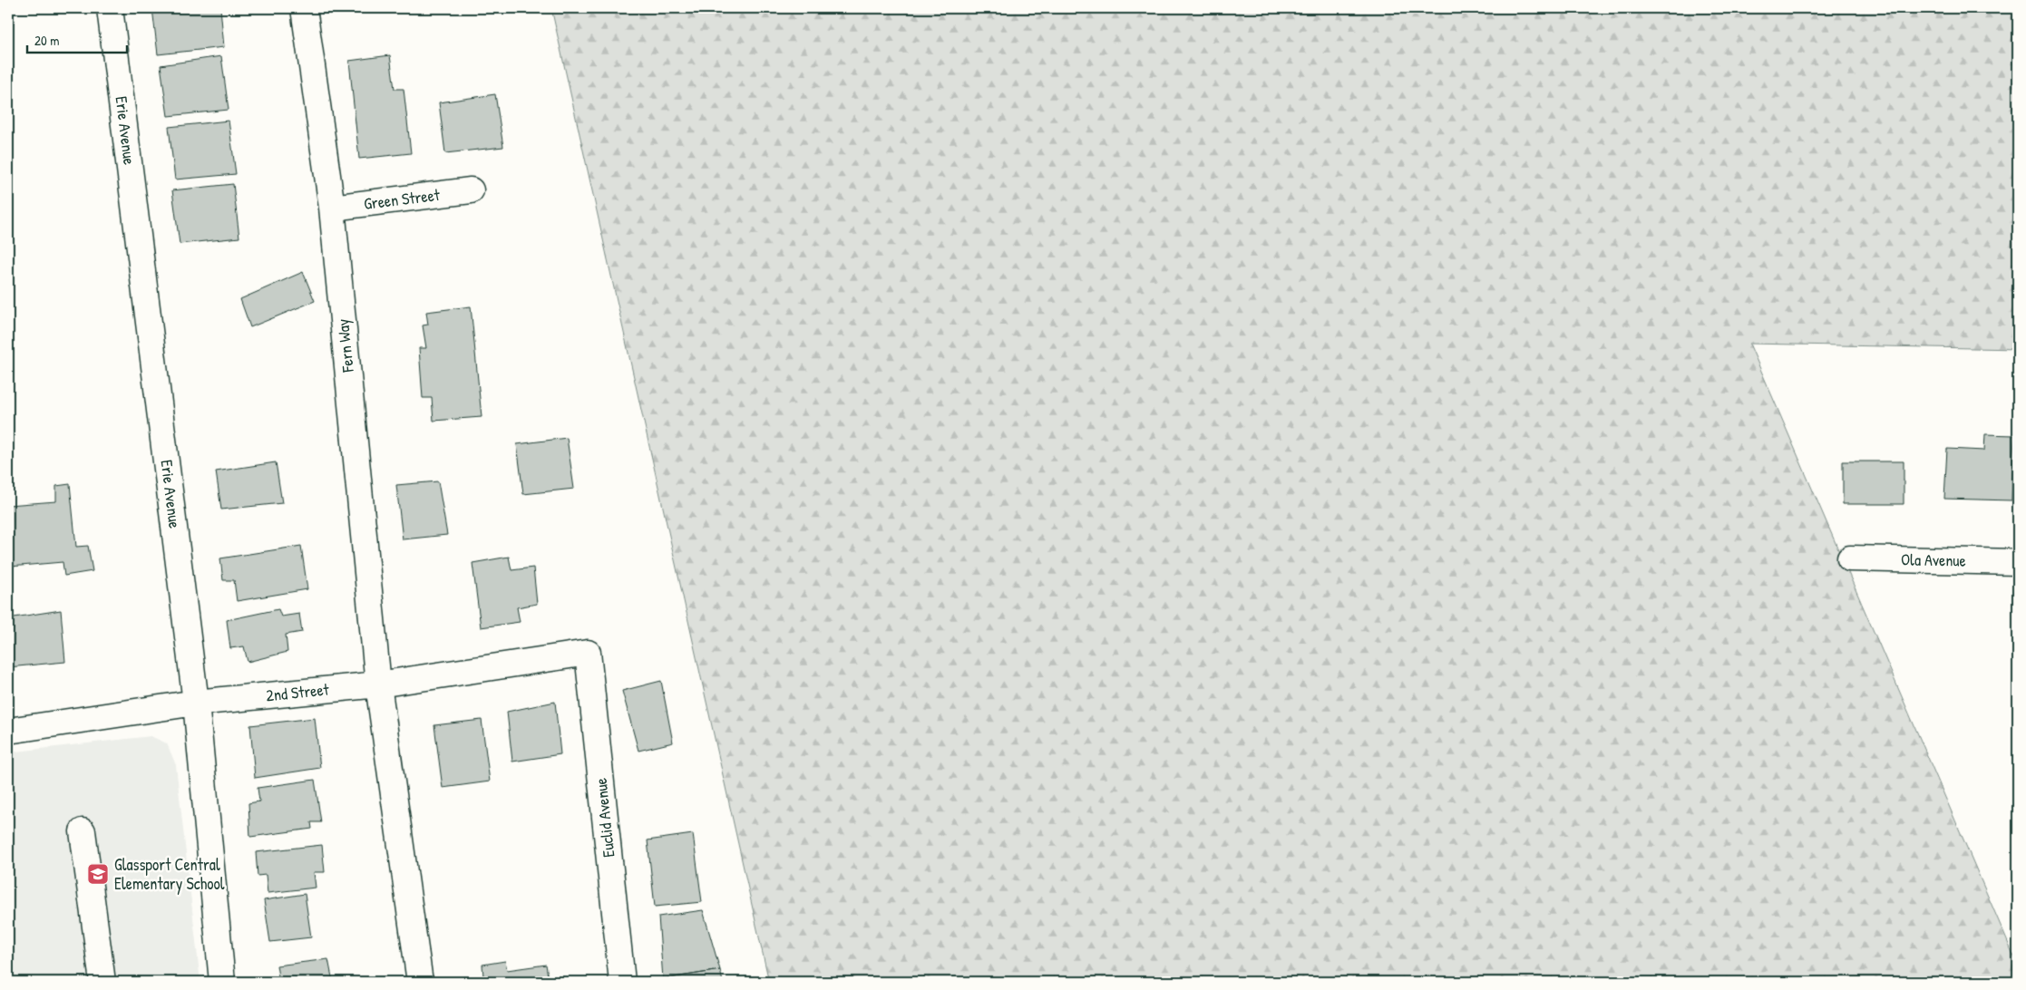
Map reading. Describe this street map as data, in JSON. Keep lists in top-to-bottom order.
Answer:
{
  "streets": {
    "street": [
      "Erie Avenue",
      "Green Street",
      "Fern Way",
      "Ola Avenue",
      "2nd Street",
      "Euclid Avenue"
    ]
  },
  "crossings": [
    ["Erie Avenue", "2nd Street"],
    ["Green Street", "Fern Way"],
    ["Fern Way", "2nd Street"],
    ["2nd Street", "Euclid Avenue"]
  ],
  "places": {
    "school or university": ["Glassport Central Elementary School"]
  },
  "scale_bar": "20 m"
}
